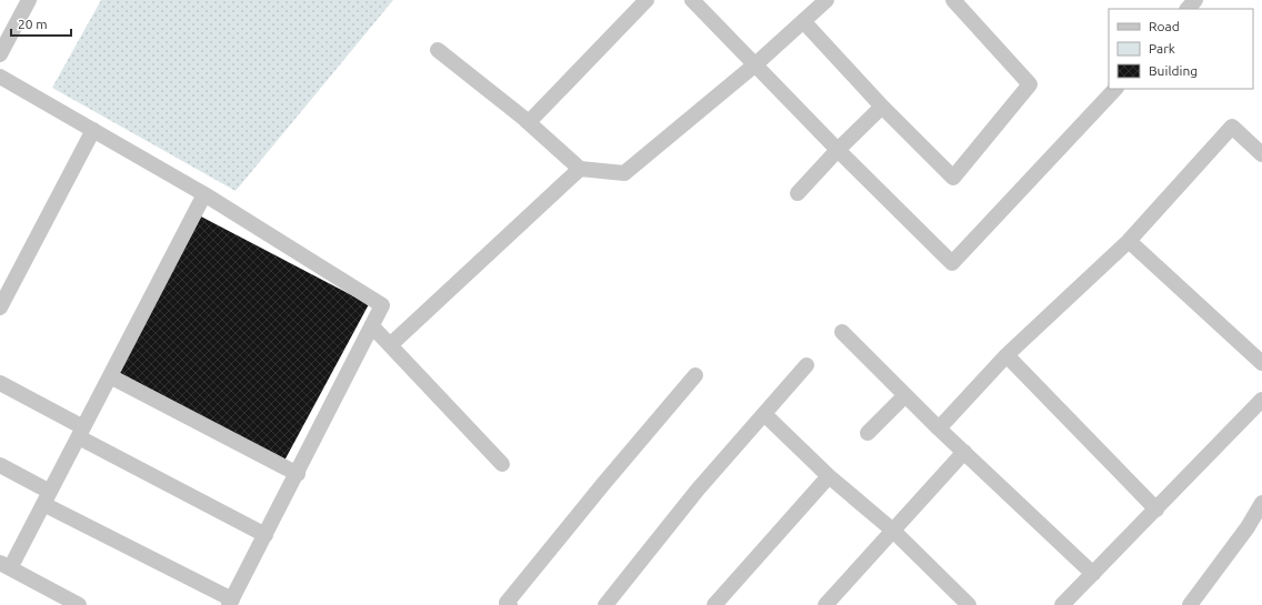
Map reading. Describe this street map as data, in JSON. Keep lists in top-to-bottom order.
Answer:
{
  "legend": ["Road", "Park", "Building"],
  "scale_bar": "20 m"
}
